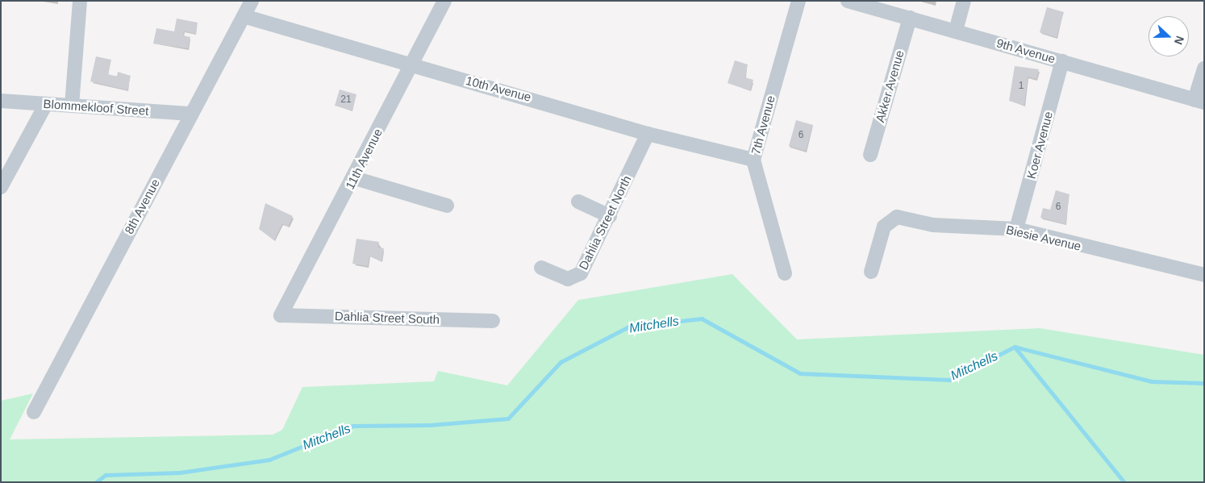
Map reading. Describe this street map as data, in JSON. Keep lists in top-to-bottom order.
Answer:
{
  "streets": {
    "street": [
      "9th Avenue",
      "Akker Avenue",
      "10th Avenue",
      "Blommekloof Street",
      "7th Avenue",
      "Koer Avenue",
      "11th Avenue",
      "8th Avenue",
      "Dahlia Street North",
      "Biesie Avenue",
      "Dahlia Street South"
    ]
  },
  "crossings": [
    ["9th Avenue", "Akker Avenue"],
    ["9th Avenue", "Koer Avenue"],
    ["10th Avenue", "7th Avenue"],
    ["10th Avenue", "11th Avenue"],
    ["10th Avenue", "8th Avenue"],
    ["10th Avenue", "Dahlia Street North"],
    ["Blommekloof Street", "8th Avenue"],
    ["Koer Avenue", "Biesie Avenue"],
    ["11th Avenue", "Dahlia Street South"]
  ],
  "water": ["Mitchells"],
  "house_numbers": [
    "1",
    "21",
    "6",
    "6"
  ],
  "north": "right"
}
